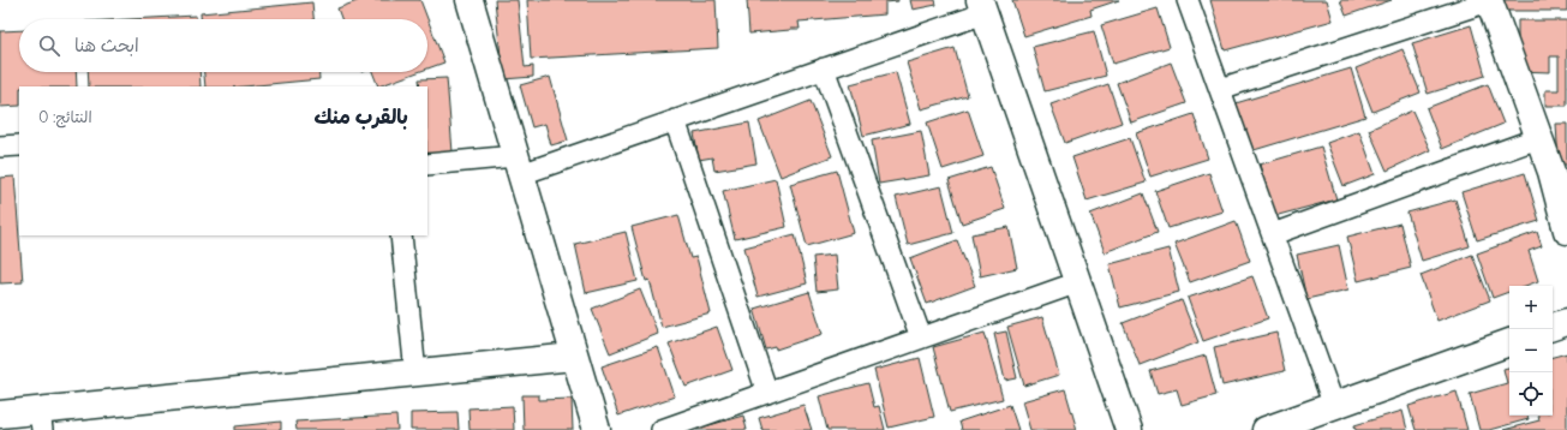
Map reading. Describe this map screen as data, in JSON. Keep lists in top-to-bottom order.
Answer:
{
  "page": {
    "search": "ابحث هنا",
    "heading": ["بالقرب منك", "النتائج: 0"],
    "map_buttons": ["+", "−"]
  }
}
